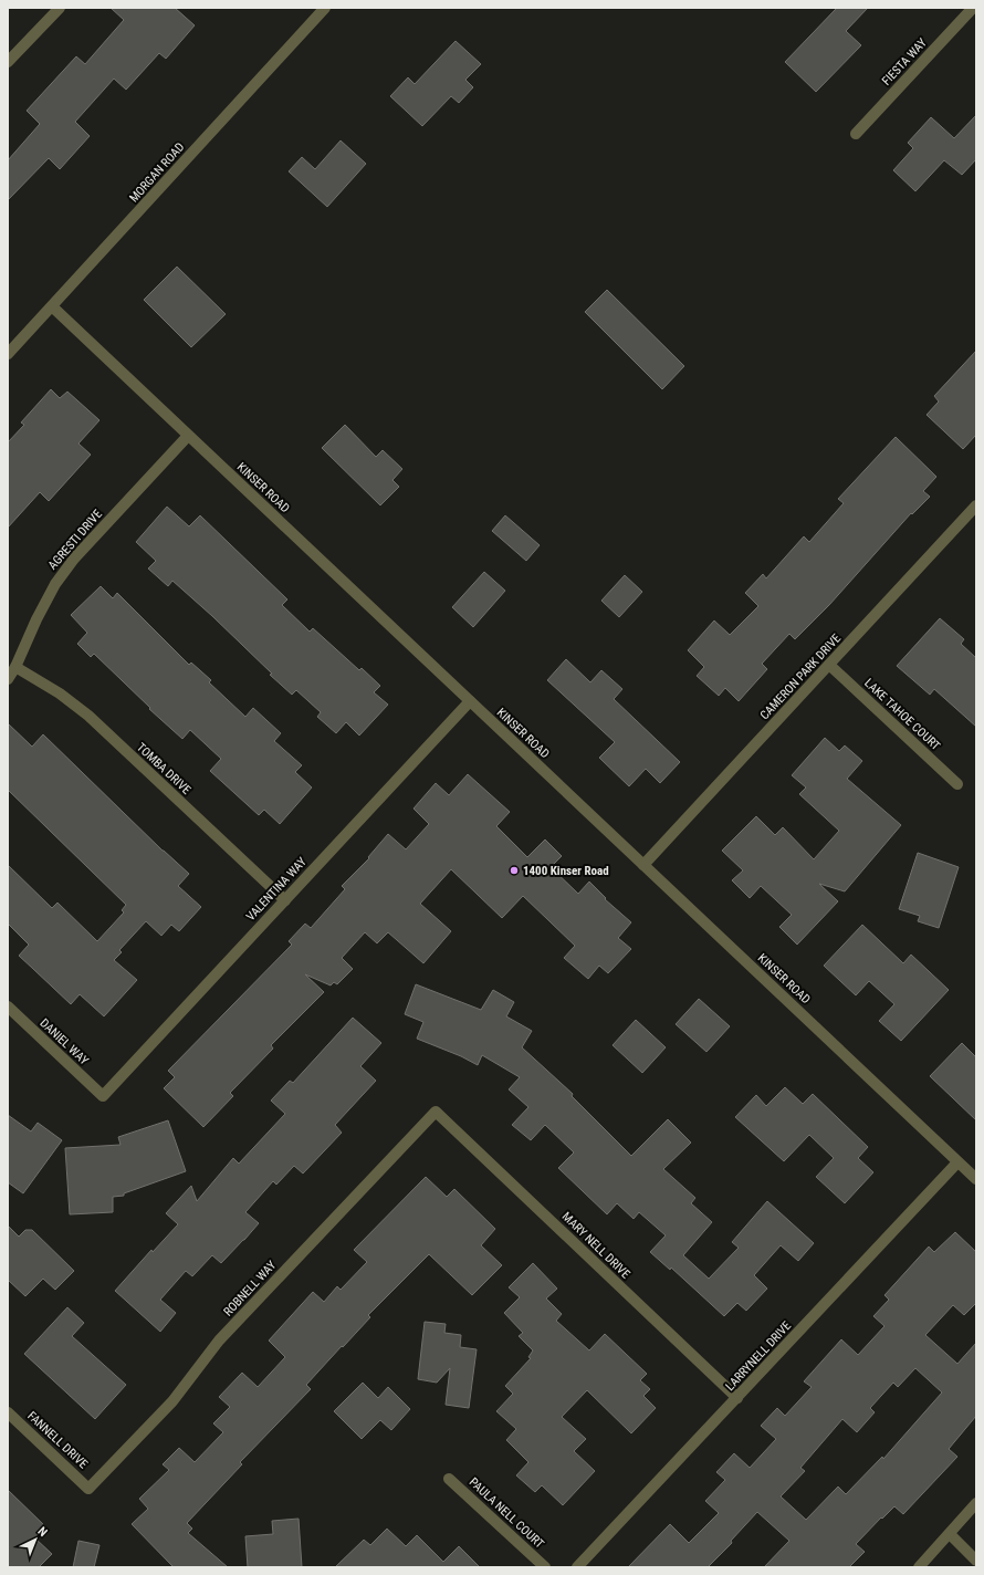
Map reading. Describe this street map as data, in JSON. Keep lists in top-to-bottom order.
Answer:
{
  "streets": {
    "street": [
      "FIESTA WAY",
      "MORGAN ROAD",
      "KINSER ROAD",
      "AGRESTI DRIVE",
      "CAMERON PARK DRIVE",
      "LAKE TAHOE COURT",
      "TOMBA DRIVE",
      "VALENTINA WAY",
      "DANIEL WAY",
      "MARY NELL DRIVE",
      "ROBNELL WAY",
      "LARRYNELL DRIVE",
      "FANNELL DRIVE",
      "PAULA NELL COURT"
    ]
  },
  "crossings": [
    ["MORGAN ROAD", "KINSER ROAD"],
    ["KINSER ROAD", "AGRESTI DRIVE"],
    ["KINSER ROAD", "CAMERON PARK DRIVE"],
    ["KINSER ROAD", "VALENTINA WAY"],
    ["KINSER ROAD", "LARRYNELL DRIVE"],
    ["AGRESTI DRIVE", "TOMBA DRIVE"],
    ["CAMERON PARK DRIVE", "LAKE TAHOE COURT"],
    ["TOMBA DRIVE", "VALENTINA WAY"],
    ["VALENTINA WAY", "DANIEL WAY"],
    ["MARY NELL DRIVE", "ROBNELL WAY"],
    ["MARY NELL DRIVE", "LARRYNELL DRIVE"],
    ["ROBNELL WAY", "FANNELL DRIVE"]
  ],
  "places": ["1400 Kinser Road"],
  "north": "top right"
}
